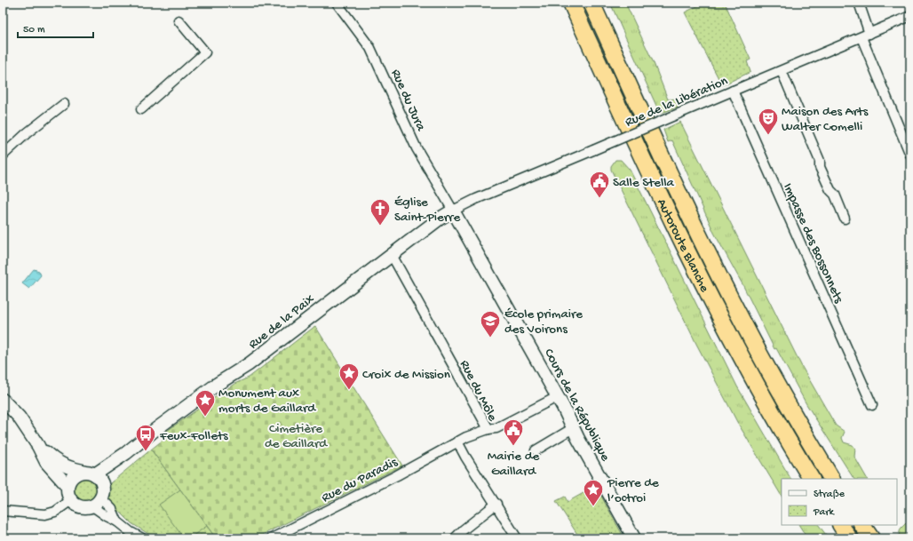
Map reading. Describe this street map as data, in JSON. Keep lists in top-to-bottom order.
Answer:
{
  "streets": {
    "highway": ["Autoroute Blanche"],
    "street": [
      "Rue du Jura",
      "Rue de la Libération",
      "Impasse des Bossonnets",
      "Rue de la Paix",
      "Rue du Môle",
      "Cours de la République",
      "Rue du Paradis"
    ]
  },
  "crossings": [
    ["Rue du Jura", "Rue de la Libération"],
    ["Rue du Jura", "Rue de la Paix"],
    ["Rue du Jura", "Cours de la République"],
    ["Rue de la Libération", "Impasse des Bossonnets"],
    ["Rue de la Libération", "Rue de la Paix"],
    ["Rue de la Libération", "Cours de la République"],
    ["Rue de la Paix", "Rue du Môle"],
    ["Rue de la Paix", "Cours de la République"],
    ["Rue du Môle", "Rue du Paradis"]
  ],
  "parks": ["Cimetière de Gaillard"],
  "places": {
    "theatre": ["Maison des Arts Walter Comelli"],
    "public building": ["Salle Stella", "Mairie de Gaillard"],
    "church": ["Église Saint-Pierre"],
    "school or university": ["École primaire des Voirons"],
    "place": ["Croix de Mission", "Monument aux morts de Gaillard", "Pierre de l’octroi"],
    "bus stop": ["Feux-Follets"]
  },
  "legend": ["Straße", "Park"],
  "scale_bar": "50 m"
}
